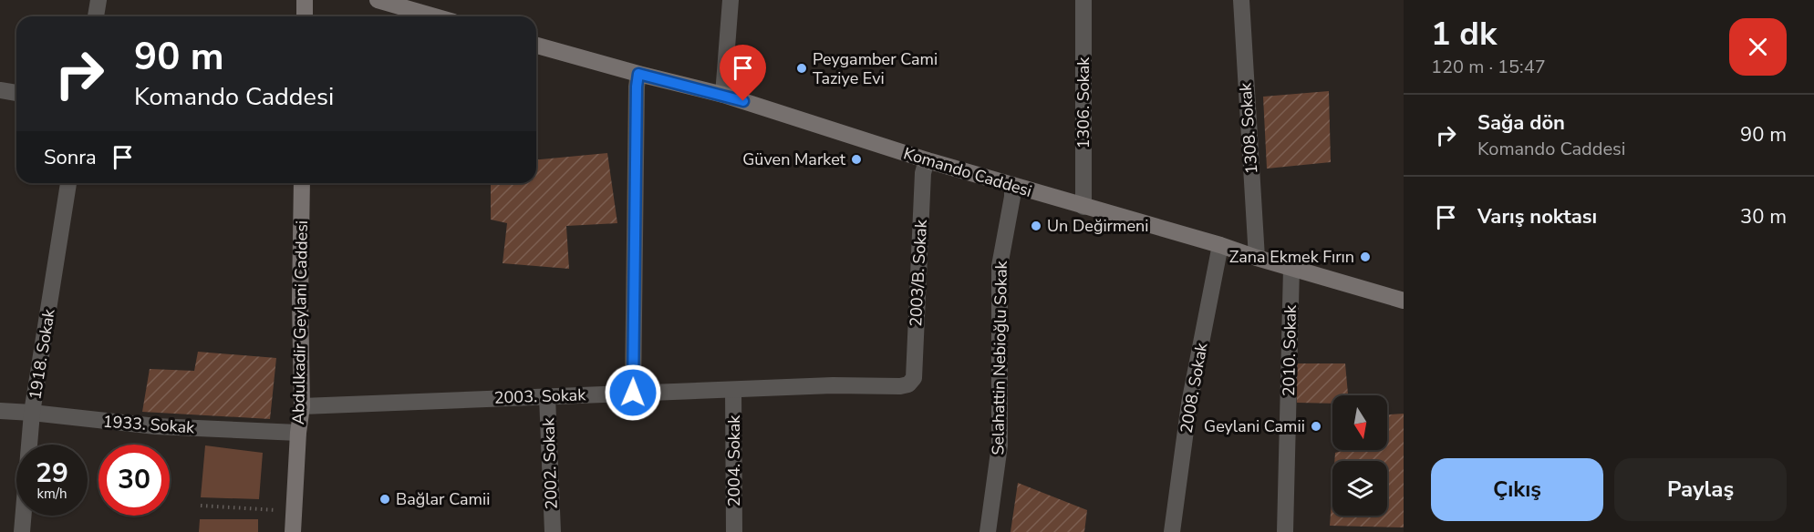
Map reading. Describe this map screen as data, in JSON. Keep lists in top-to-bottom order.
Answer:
{
  "streets": {
    "main road": ["Komando Caddesi", "Abdulkadir Geylani Caddesi"],
    "street": [
      "1306. Sokak",
      "1308. Sokak",
      "2003/B. Sokak",
      "2010. Sokak",
      "1918. Sokak",
      "Selahattin Nebioğlu Sokak",
      "2008. Sokak",
      "2003. Sokak",
      "1933. Sokak",
      "2004. Sokak",
      "2002. Sokak"
    ]
  },
  "crossings": [
    ["1306. Sokak", "Komando Caddesi"],
    ["1308. Sokak", "Komando Caddesi"],
    ["Komando Caddesi", "2003/B. Sokak"],
    ["Komando Caddesi", "2010. Sokak"],
    ["Komando Caddesi", "Selahattin Nebioğlu Sokak"],
    ["Komando Caddesi", "2008. Sokak"],
    ["2003/B. Sokak", "2003. Sokak"],
    ["Abdulkadir Geylani Caddesi", "2003. Sokak"],
    ["Abdulkadir Geylani Caddesi", "1933. Sokak"],
    ["1918. Sokak", "1933. Sokak"],
    ["2003. Sokak", "2004. Sokak"],
    ["2003. Sokak", "2002. Sokak"]
  ],
  "places": [
    "Peygamber Cami Taziye Evi",
    "Güven Market",
    "Un Değirmeni",
    "Zana Ekmek Fırın",
    "Geylani Camii",
    "Bağlar Camii"
  ],
  "north": "bottom",
  "page": {
    "heading": ["1 dk", "120 m · 15:47"],
    "turn": ["90 m", "Komando Caddesi"],
    "list": [
      {
        "name": "Sağa dön",
        "note": "Komando Caddesi",
        "value": "90 m"
      },
      {
        "name": "Varış noktası",
        "value": "30 m"
      }
    ],
    "then": "Sonra",
    "speed": "29 km/h",
    "limit": "30",
    "buttons": ["Çıkış", "Paylaş"]
  }
}
